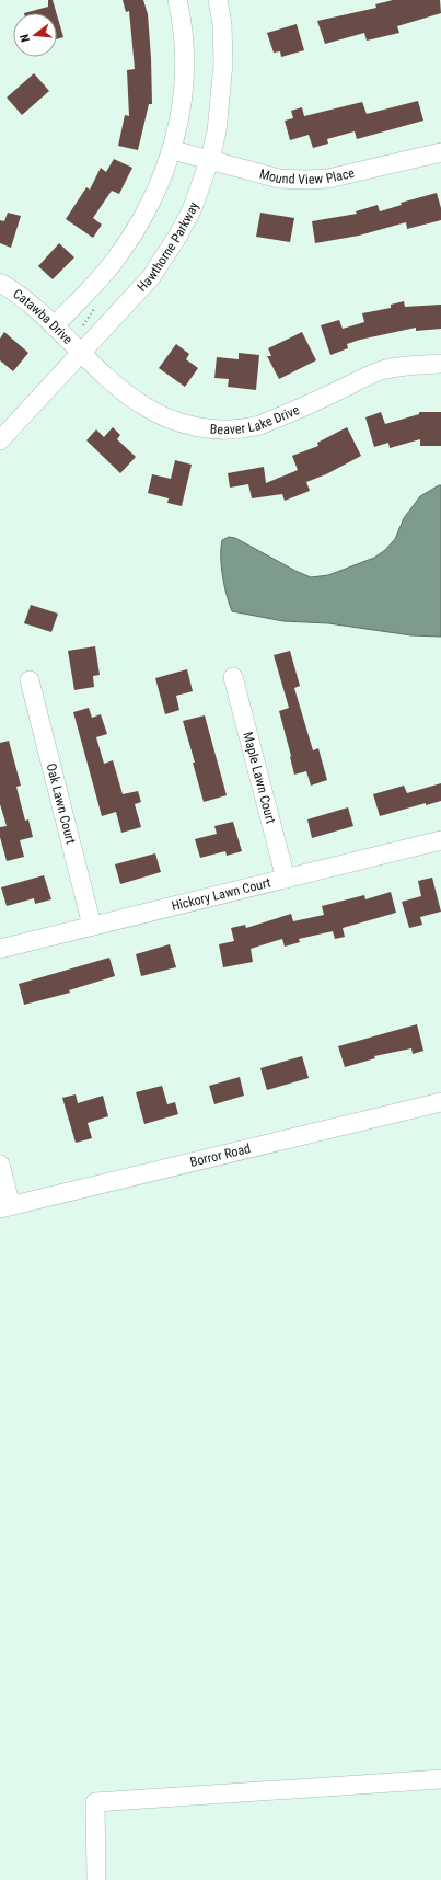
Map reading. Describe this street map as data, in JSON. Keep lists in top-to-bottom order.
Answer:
{
  "streets": {
    "street": [
      "Mound View Place",
      "Hawthorne Parkway",
      "Catawba Drive",
      "Beaver Lake Drive",
      "Maple Lawn Court",
      "Oak Lawn Court",
      "Hickory Lawn Court",
      "Borror Road"
    ]
  },
  "crossings": [
    ["Mound View Place", "Hawthorne Parkway"],
    ["Hawthorne Parkway", "Catawba Drive"],
    ["Hawthorne Parkway", "Beaver Lake Drive"],
    ["Catawba Drive", "Beaver Lake Drive"],
    ["Maple Lawn Court", "Hickory Lawn Court"],
    ["Oak Lawn Court", "Hickory Lawn Court"]
  ],
  "north": "left"
}
